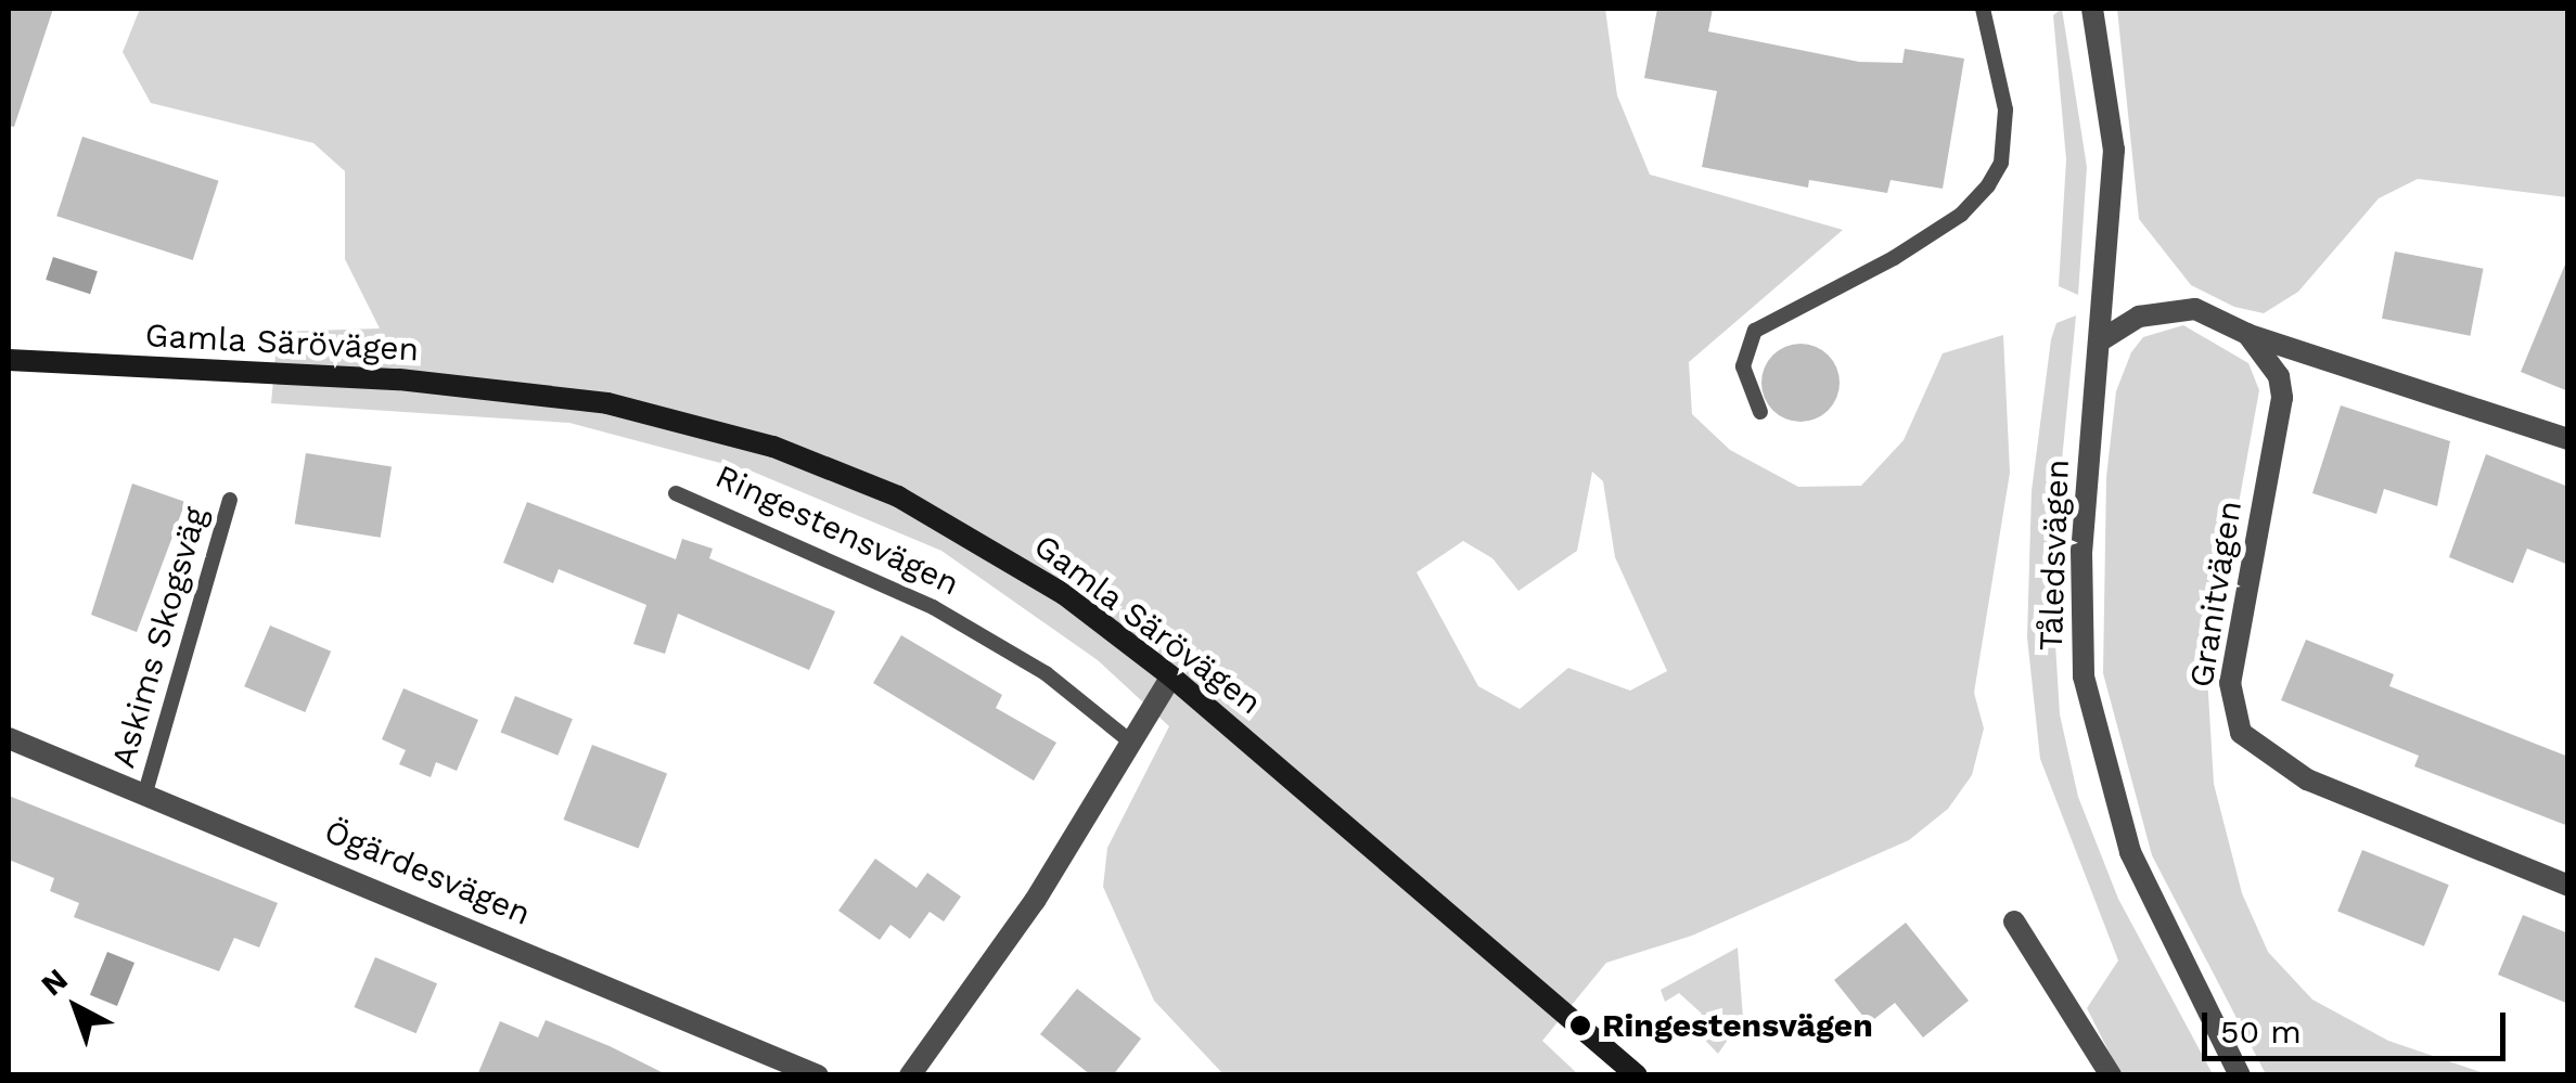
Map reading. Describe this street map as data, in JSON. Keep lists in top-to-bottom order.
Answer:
{
  "streets": {
    "street": [
      "Gamla Särövägen",
      "Tåledsvägen",
      "Granitvägen",
      "Ögärdesvägen"
    ],
    "lane": ["Ringestensvägen", "Askims Skogsväg"]
  },
  "crossings": [
    ["Askims Skogsväg", "Ögärdesvägen"]
  ],
  "places": ["Ringestensvägen"],
  "scale_bar": "50 m",
  "north": "top left"
}
